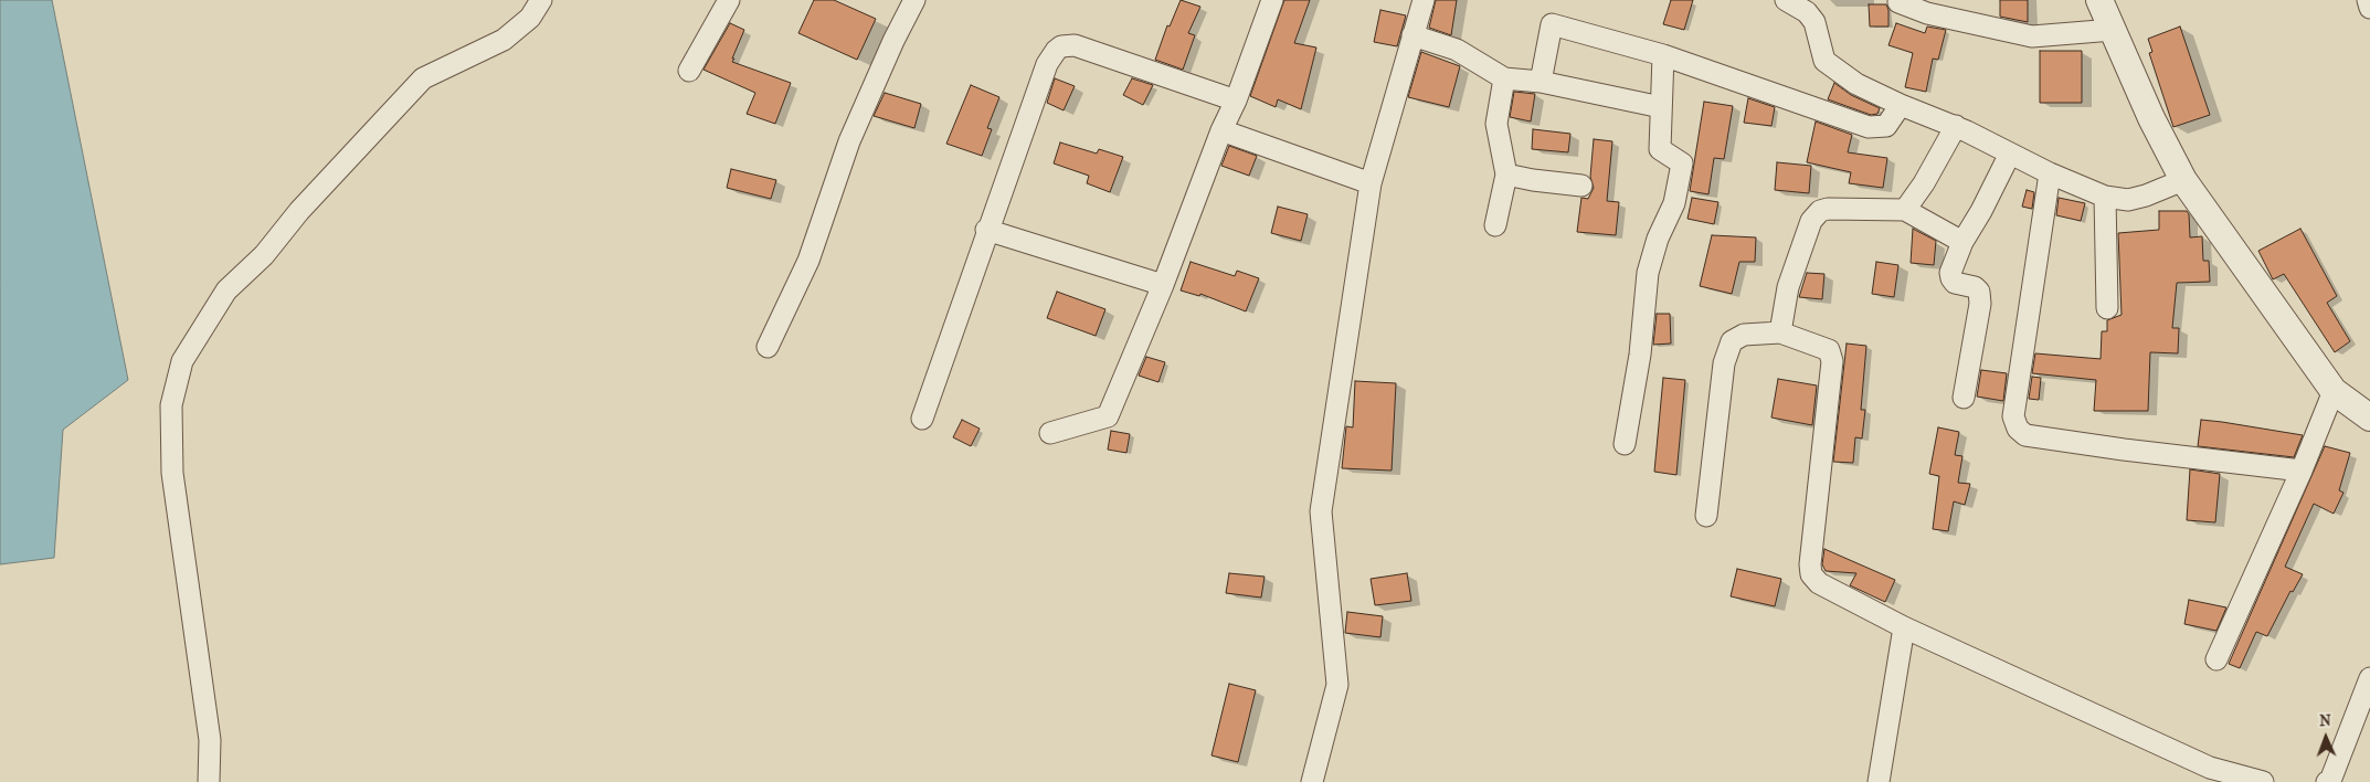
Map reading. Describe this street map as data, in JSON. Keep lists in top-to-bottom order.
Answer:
{
  "north": "top"
}
